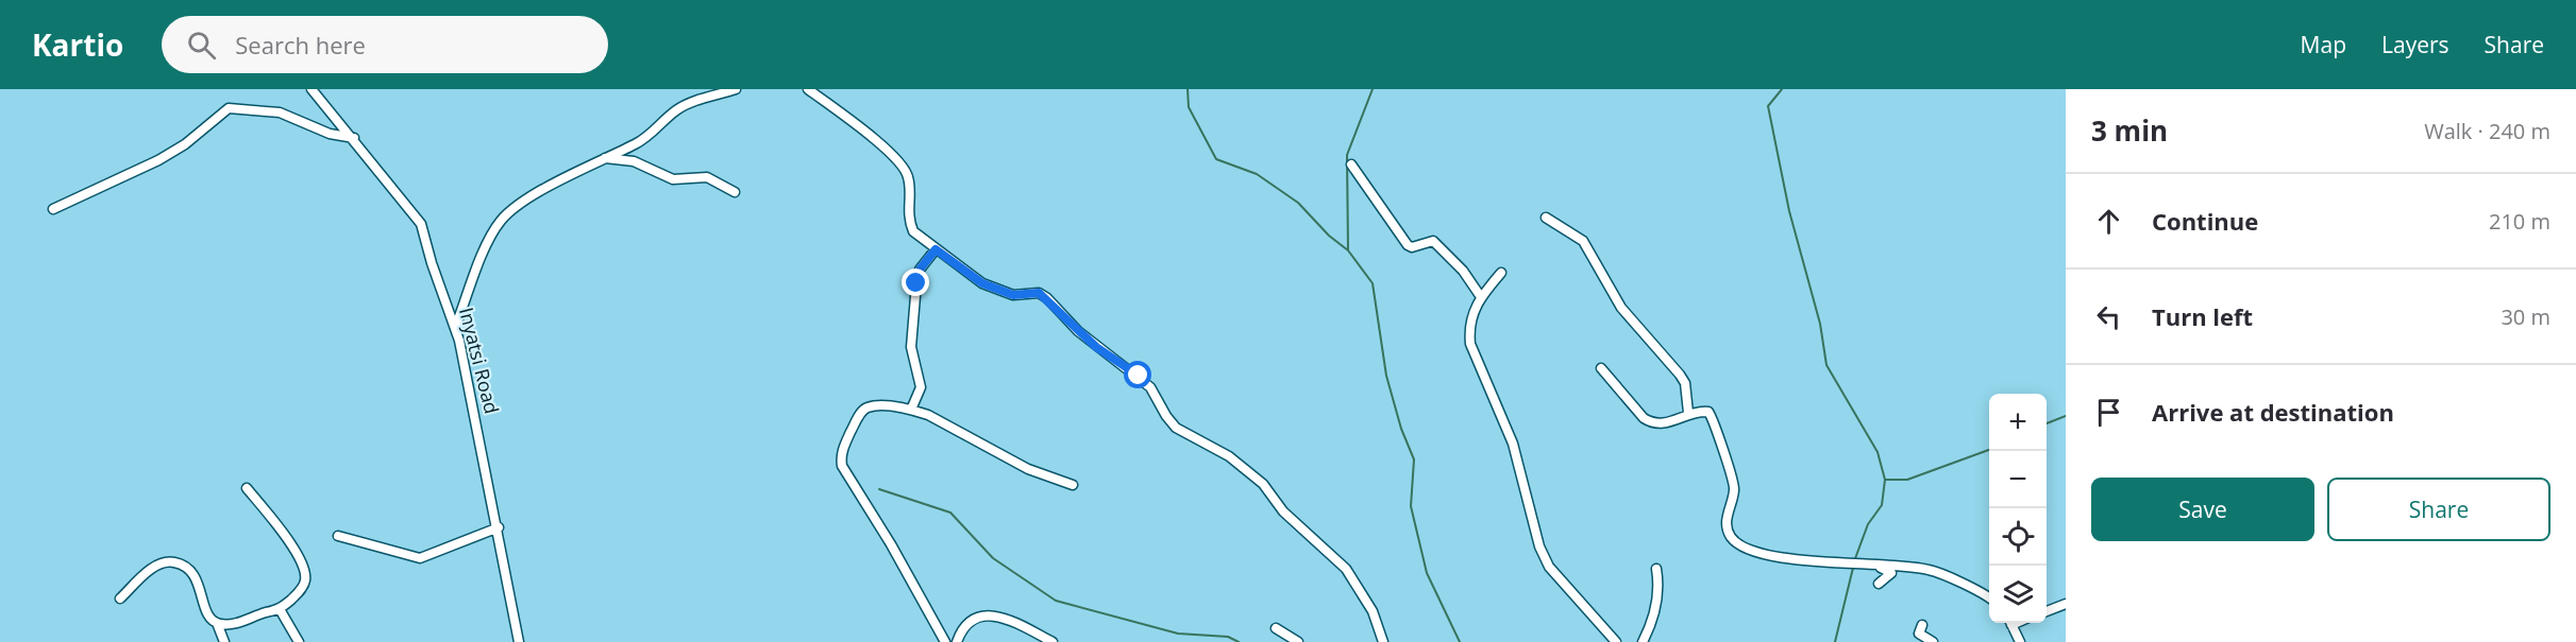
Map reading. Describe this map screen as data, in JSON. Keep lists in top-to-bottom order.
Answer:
{
  "streets": {
    "street": ["Inyatsi Road"]
  },
  "page": {
    "header": "Kartio",
    "search": "Search here",
    "nav": ["Map", "Layers", "Share"],
    "heading": ["3 min", "Walk · 240 m"],
    "list": [
      ["Continue", "210 m"],
      ["Turn left", "30 m"],
      "Arrive at destination"
    ],
    "map_buttons": ["+", "−"],
    "buttons": ["Save", "Share"]
  }
}
